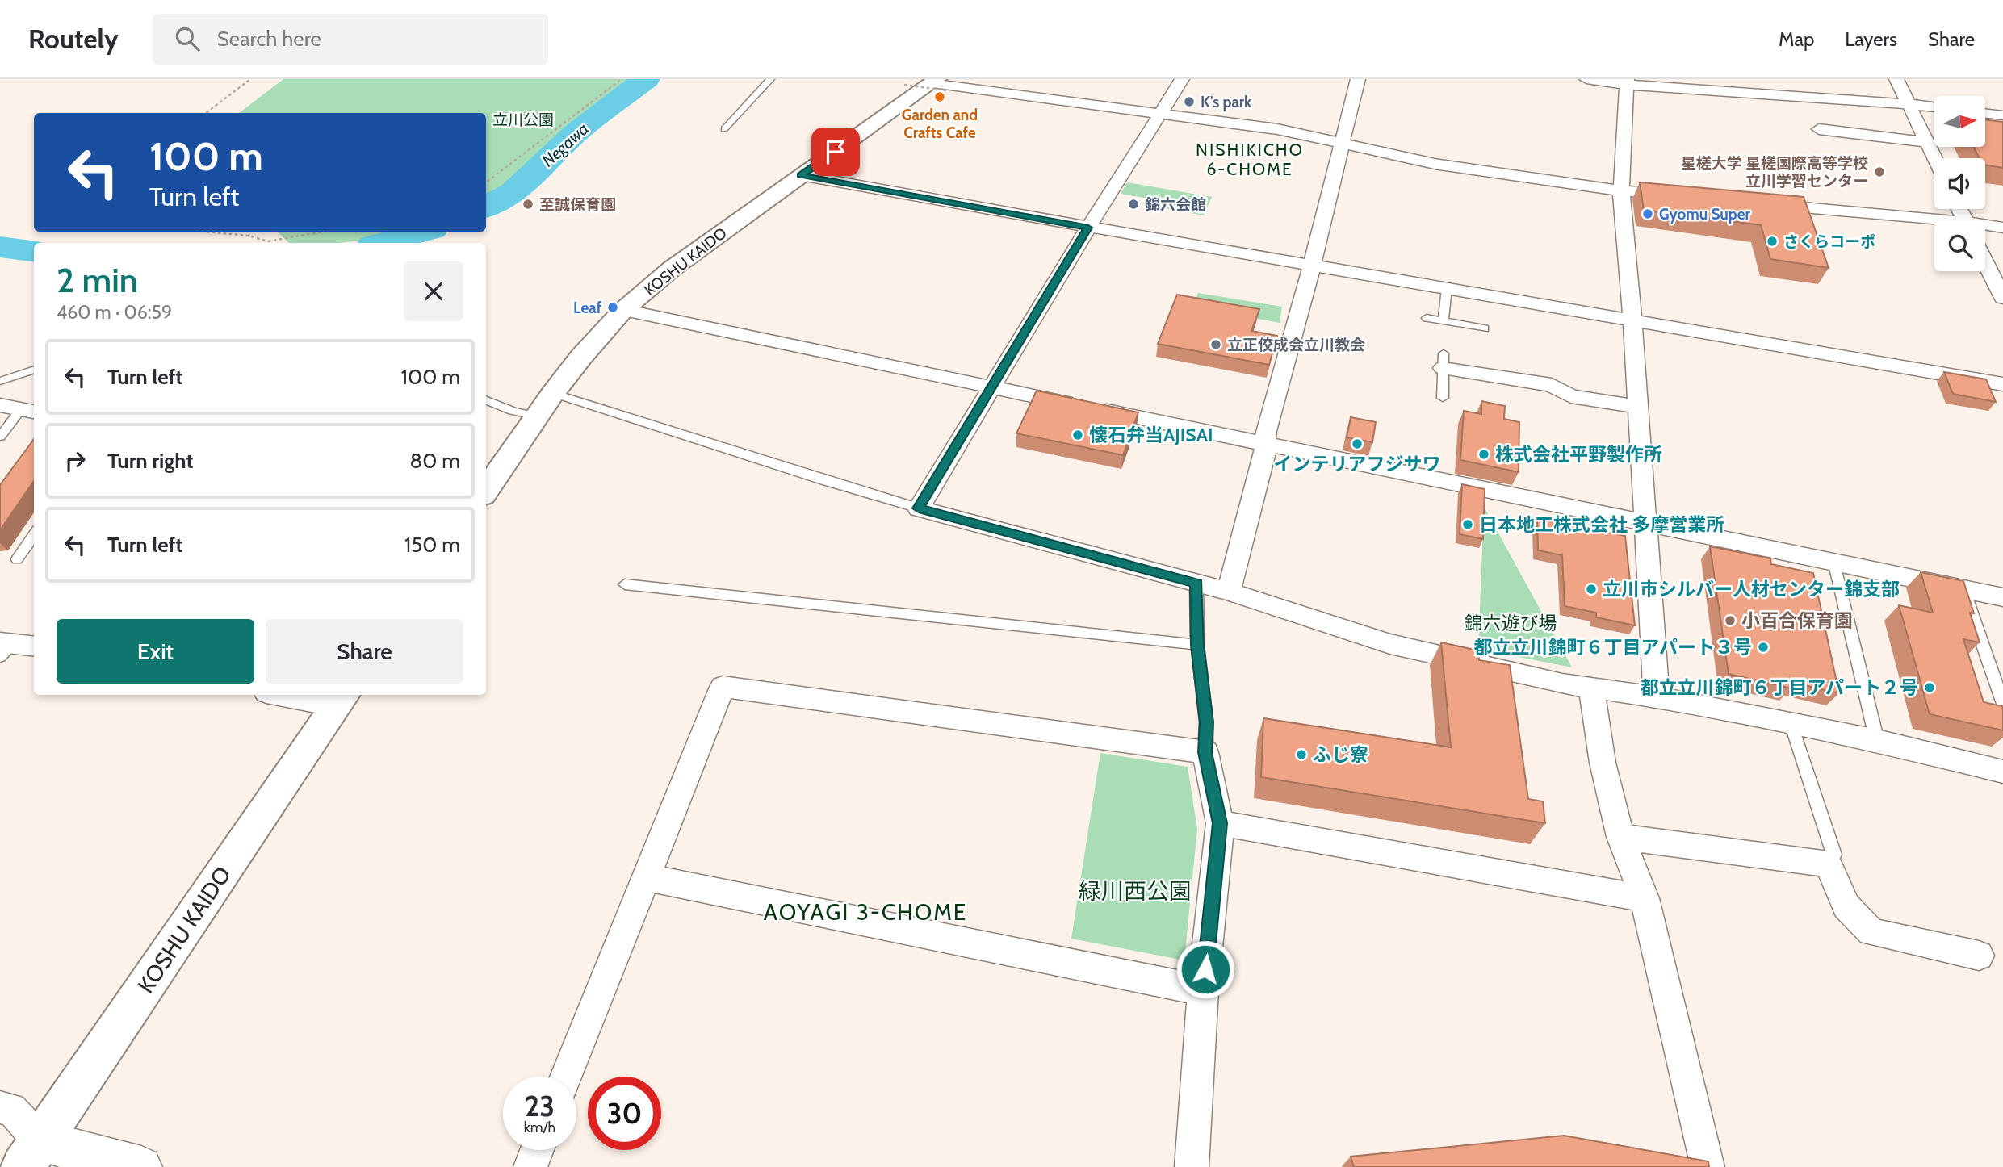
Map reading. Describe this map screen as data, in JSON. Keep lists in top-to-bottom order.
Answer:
{
  "streets": {
    "main road": ["KOSHU KAIDO"]
  },
  "districts": ["NISHIKICHO 6-CHOME", "AOYAGI 3-CHOME"],
  "water": ["Negawa"],
  "parks": ["立川公園", "錦六遊び場", "緑川西公園"],
  "places": [
    "Garden and Crafts Cafe",
    "K's park",
    "星槎大学 星槎国際高等学校 立川学習センター",
    "至誠保育園",
    "錦六会館",
    "Gyomu Super",
    "さくらコーポ",
    "Leaf",
    "立正佼成会立川教会",
    "懐石弁当AJISAI",
    "インテリアフジサワ",
    "株式会社平野製作所",
    "日本地工株式会社 多摩営業所",
    "立川市シルバー人材センター錦支部",
    "小百合保育園",
    "都立立川錦町６丁目アパート３号",
    "都立立川錦町６丁目アパート２号",
    "ふじ寮"
  ],
  "north": "right",
  "page": {
    "header": "Routely",
    "search": "Search here",
    "nav": ["Map", "Layers", "Share"],
    "turn": ["100 m", "Turn left"],
    "heading": ["2 min", "460 m · 06:59"],
    "list": [
      {
        "name": "Turn left",
        "value": "100 m"
      },
      {
        "name": "Turn right",
        "value": "80 m"
      },
      {
        "name": "Turn left",
        "value": "150 m"
      }
    ],
    "buttons": ["Exit", "Share"],
    "speed": "23 km/h",
    "limit": "30"
  }
}
